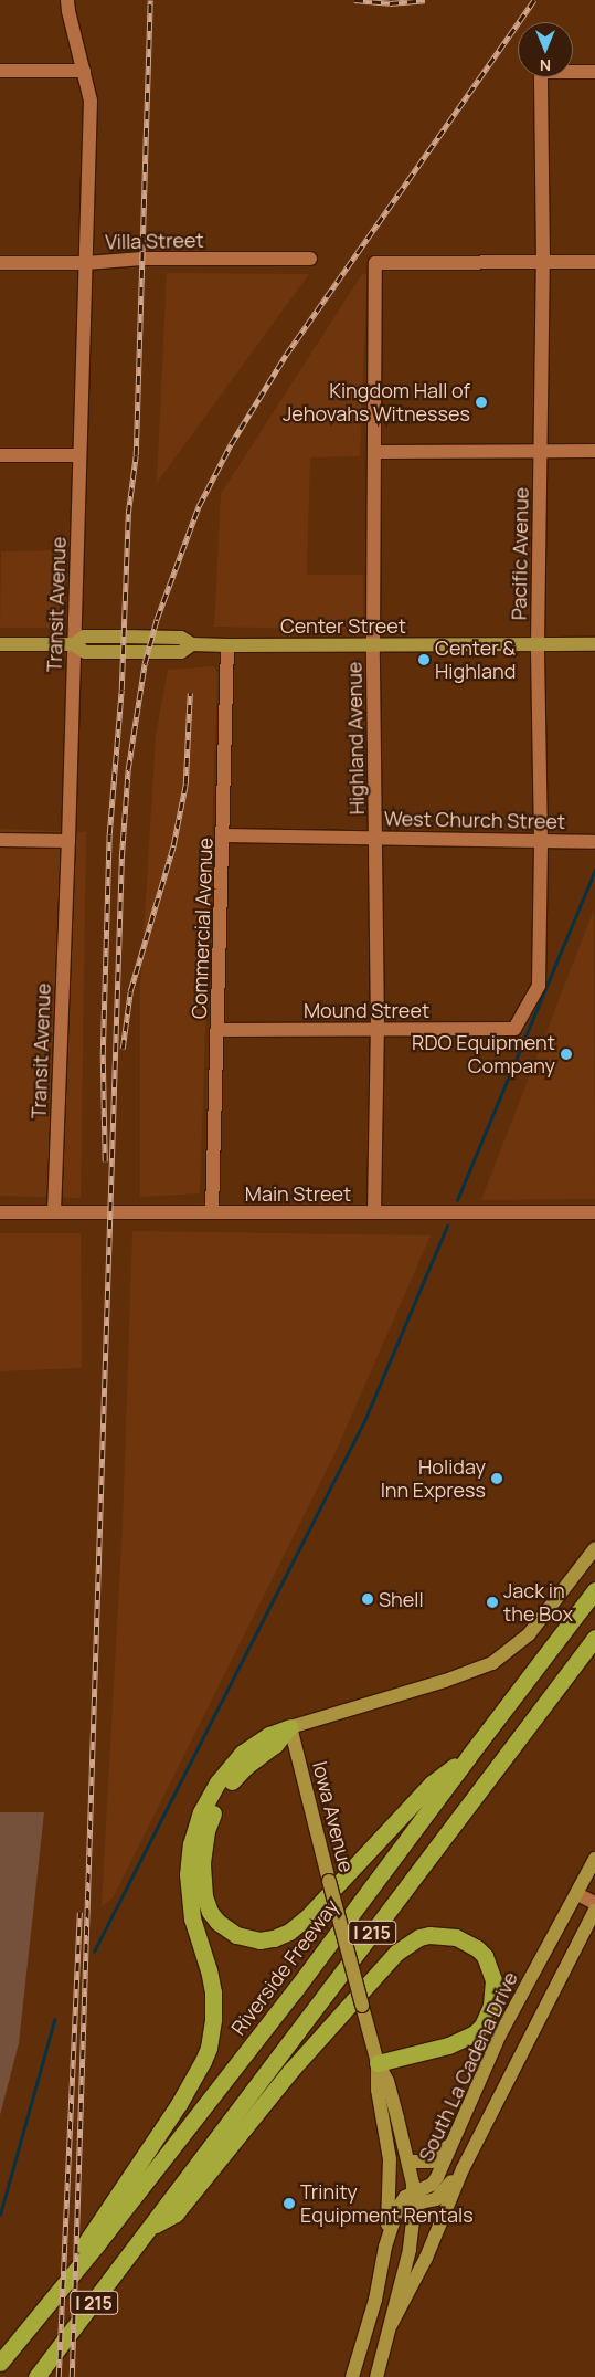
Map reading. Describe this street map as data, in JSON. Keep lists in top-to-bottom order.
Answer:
{
  "streets": {
    "highway": ["I 215", "Riverside Freeway"],
    "main road": ["Center Street", "Iowa Avenue", "South La Cadena Drive"],
    "street": [
      "Villa Street",
      "Pacific Avenue",
      "Transit Avenue",
      "Highland Avenue",
      "West Church Street",
      "Commercial Avenue",
      "Mound Street",
      "Main Street"
    ]
  },
  "crossings": [
    ["Villa Street", "Transit Avenue"],
    ["Pacific Avenue", "Center Street"],
    ["Pacific Avenue", "Highland Avenue"],
    ["Pacific Avenue", "West Church Street"],
    ["Pacific Avenue", "Mound Street"],
    ["Transit Avenue", "Center Street"],
    ["Transit Avenue", "Main Street"],
    ["Center Street", "Highland Avenue"],
    ["Center Street", "Commercial Avenue"],
    ["Highland Avenue", "West Church Street"],
    ["Highland Avenue", "Mound Street"],
    ["Highland Avenue", "Main Street"],
    ["West Church Street", "Commercial Avenue"],
    ["Commercial Avenue", "Mound Street"],
    ["Commercial Avenue", "Main Street"],
    ["Iowa Avenue", "South La Cadena Drive"]
  ],
  "places": [
    "Kingdom Hall of Jehovahs Witnesses",
    "Center & Highland",
    "RDO Equipment Company",
    "Holiday Inn Express",
    "Shell",
    "Jack in the Box",
    "Trinity Equipment Rentals"
  ],
  "north": "bottom"
}
